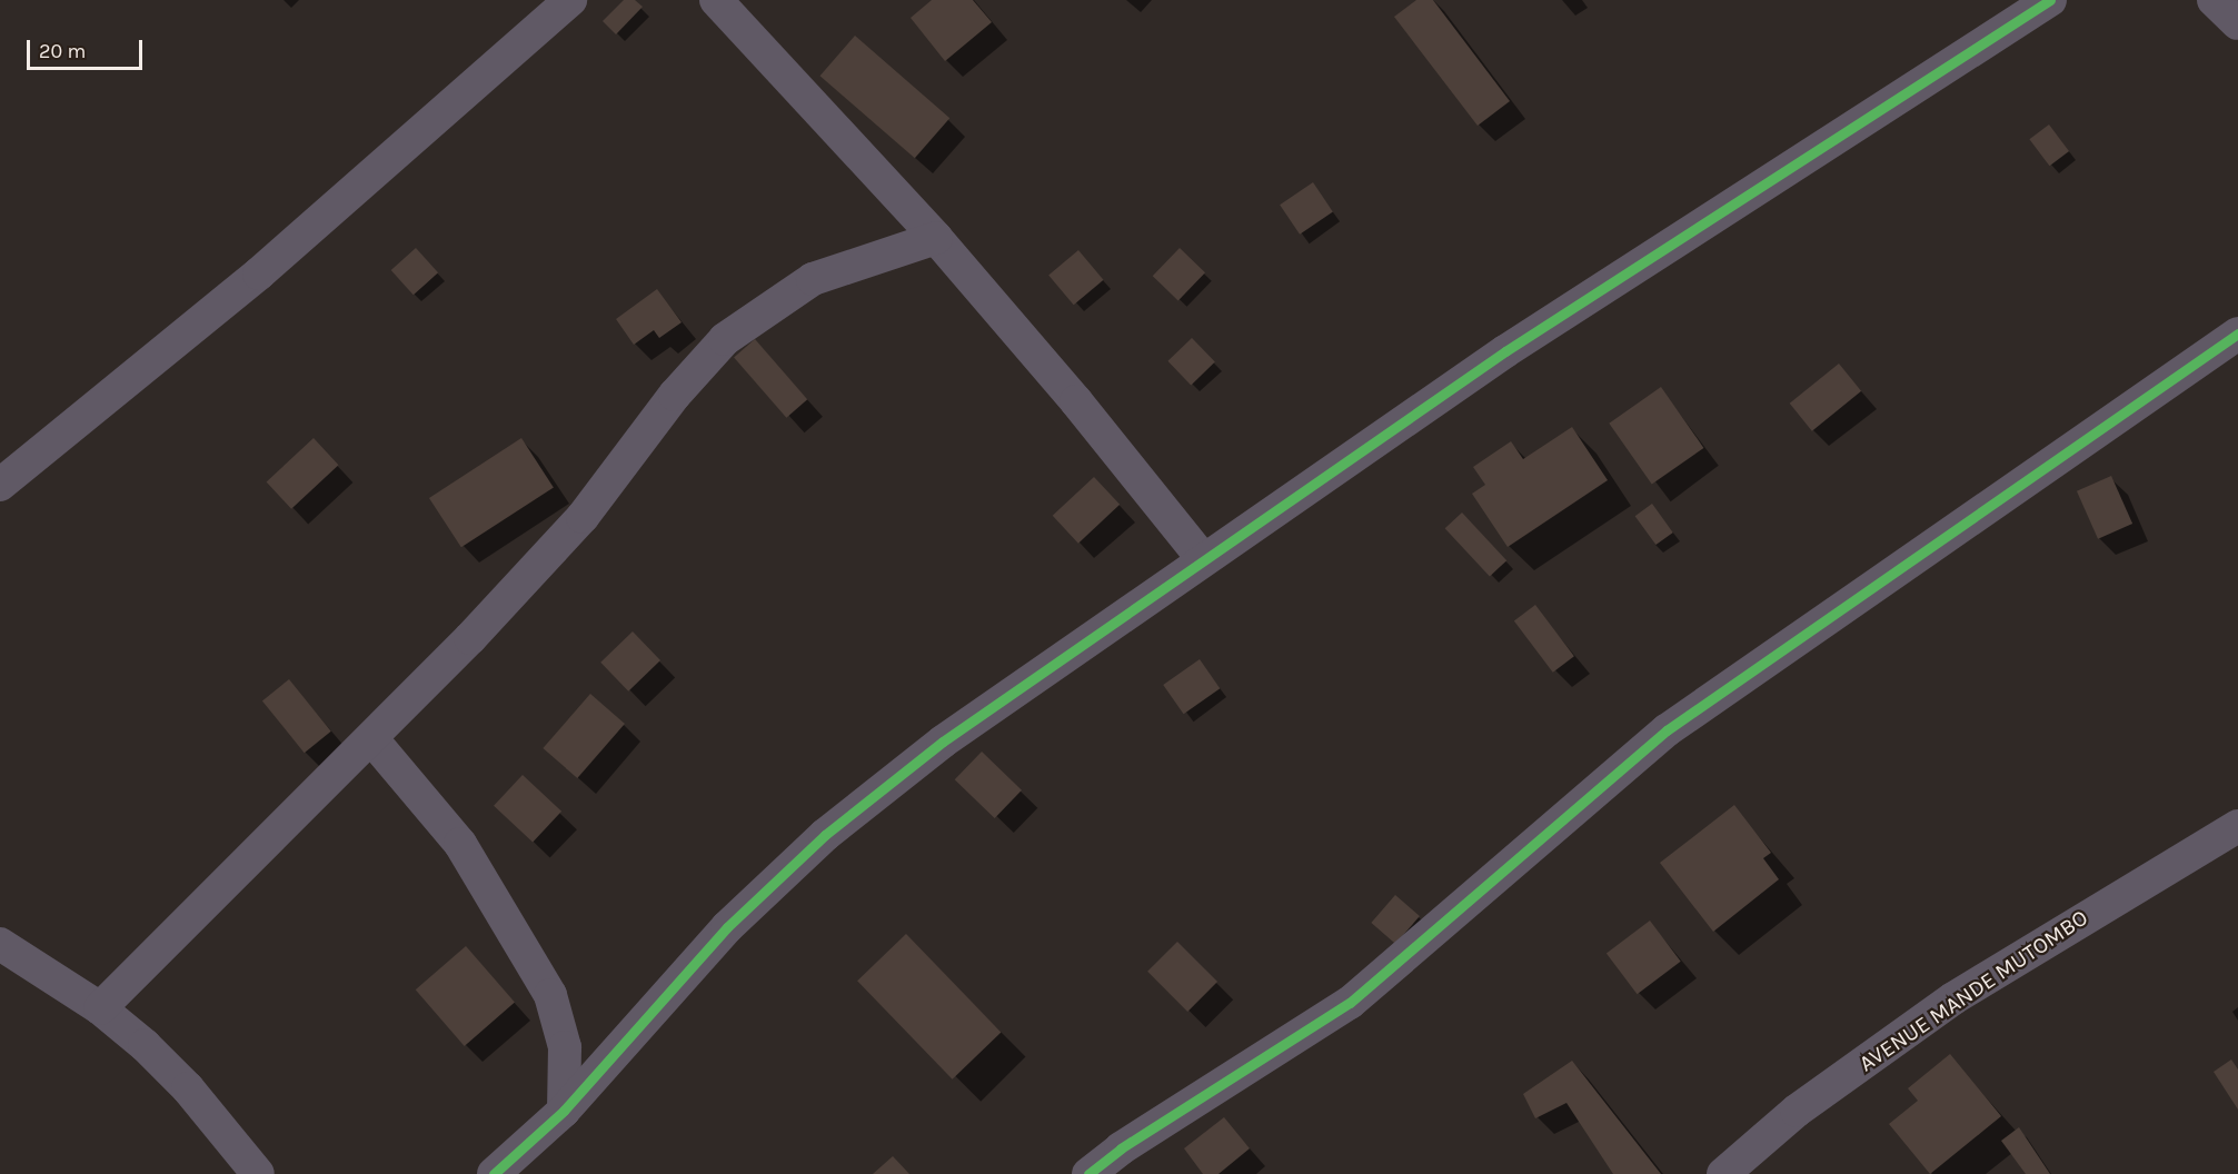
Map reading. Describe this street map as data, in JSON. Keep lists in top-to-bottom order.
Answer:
{
  "streets": {
    "street": ["AVENUE MANDE MUTOMBO"]
  },
  "scale_bar": "20 m"
}
